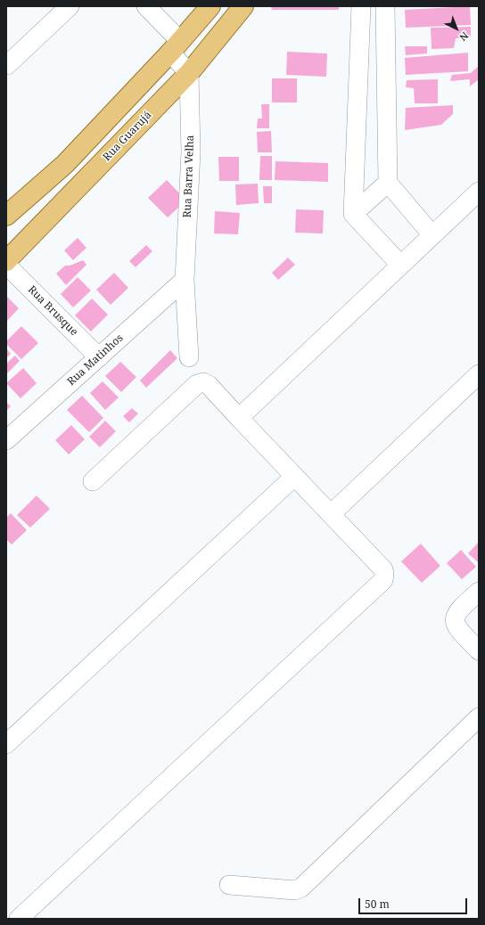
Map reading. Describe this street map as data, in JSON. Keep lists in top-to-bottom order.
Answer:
{
  "streets": {
    "main road": ["Rua Guarujá"],
    "street": ["Rua Barra Velha", "Rua Brusque", "Rua Matinhos"]
  },
  "crossings": [
    ["Rua Guarujá", "Rua Barra Velha"],
    ["Rua Barra Velha", "Rua Matinhos"],
    ["Rua Brusque", "Rua Matinhos"]
  ],
  "scale_bar": "50 m",
  "north": "bottom right"
}
